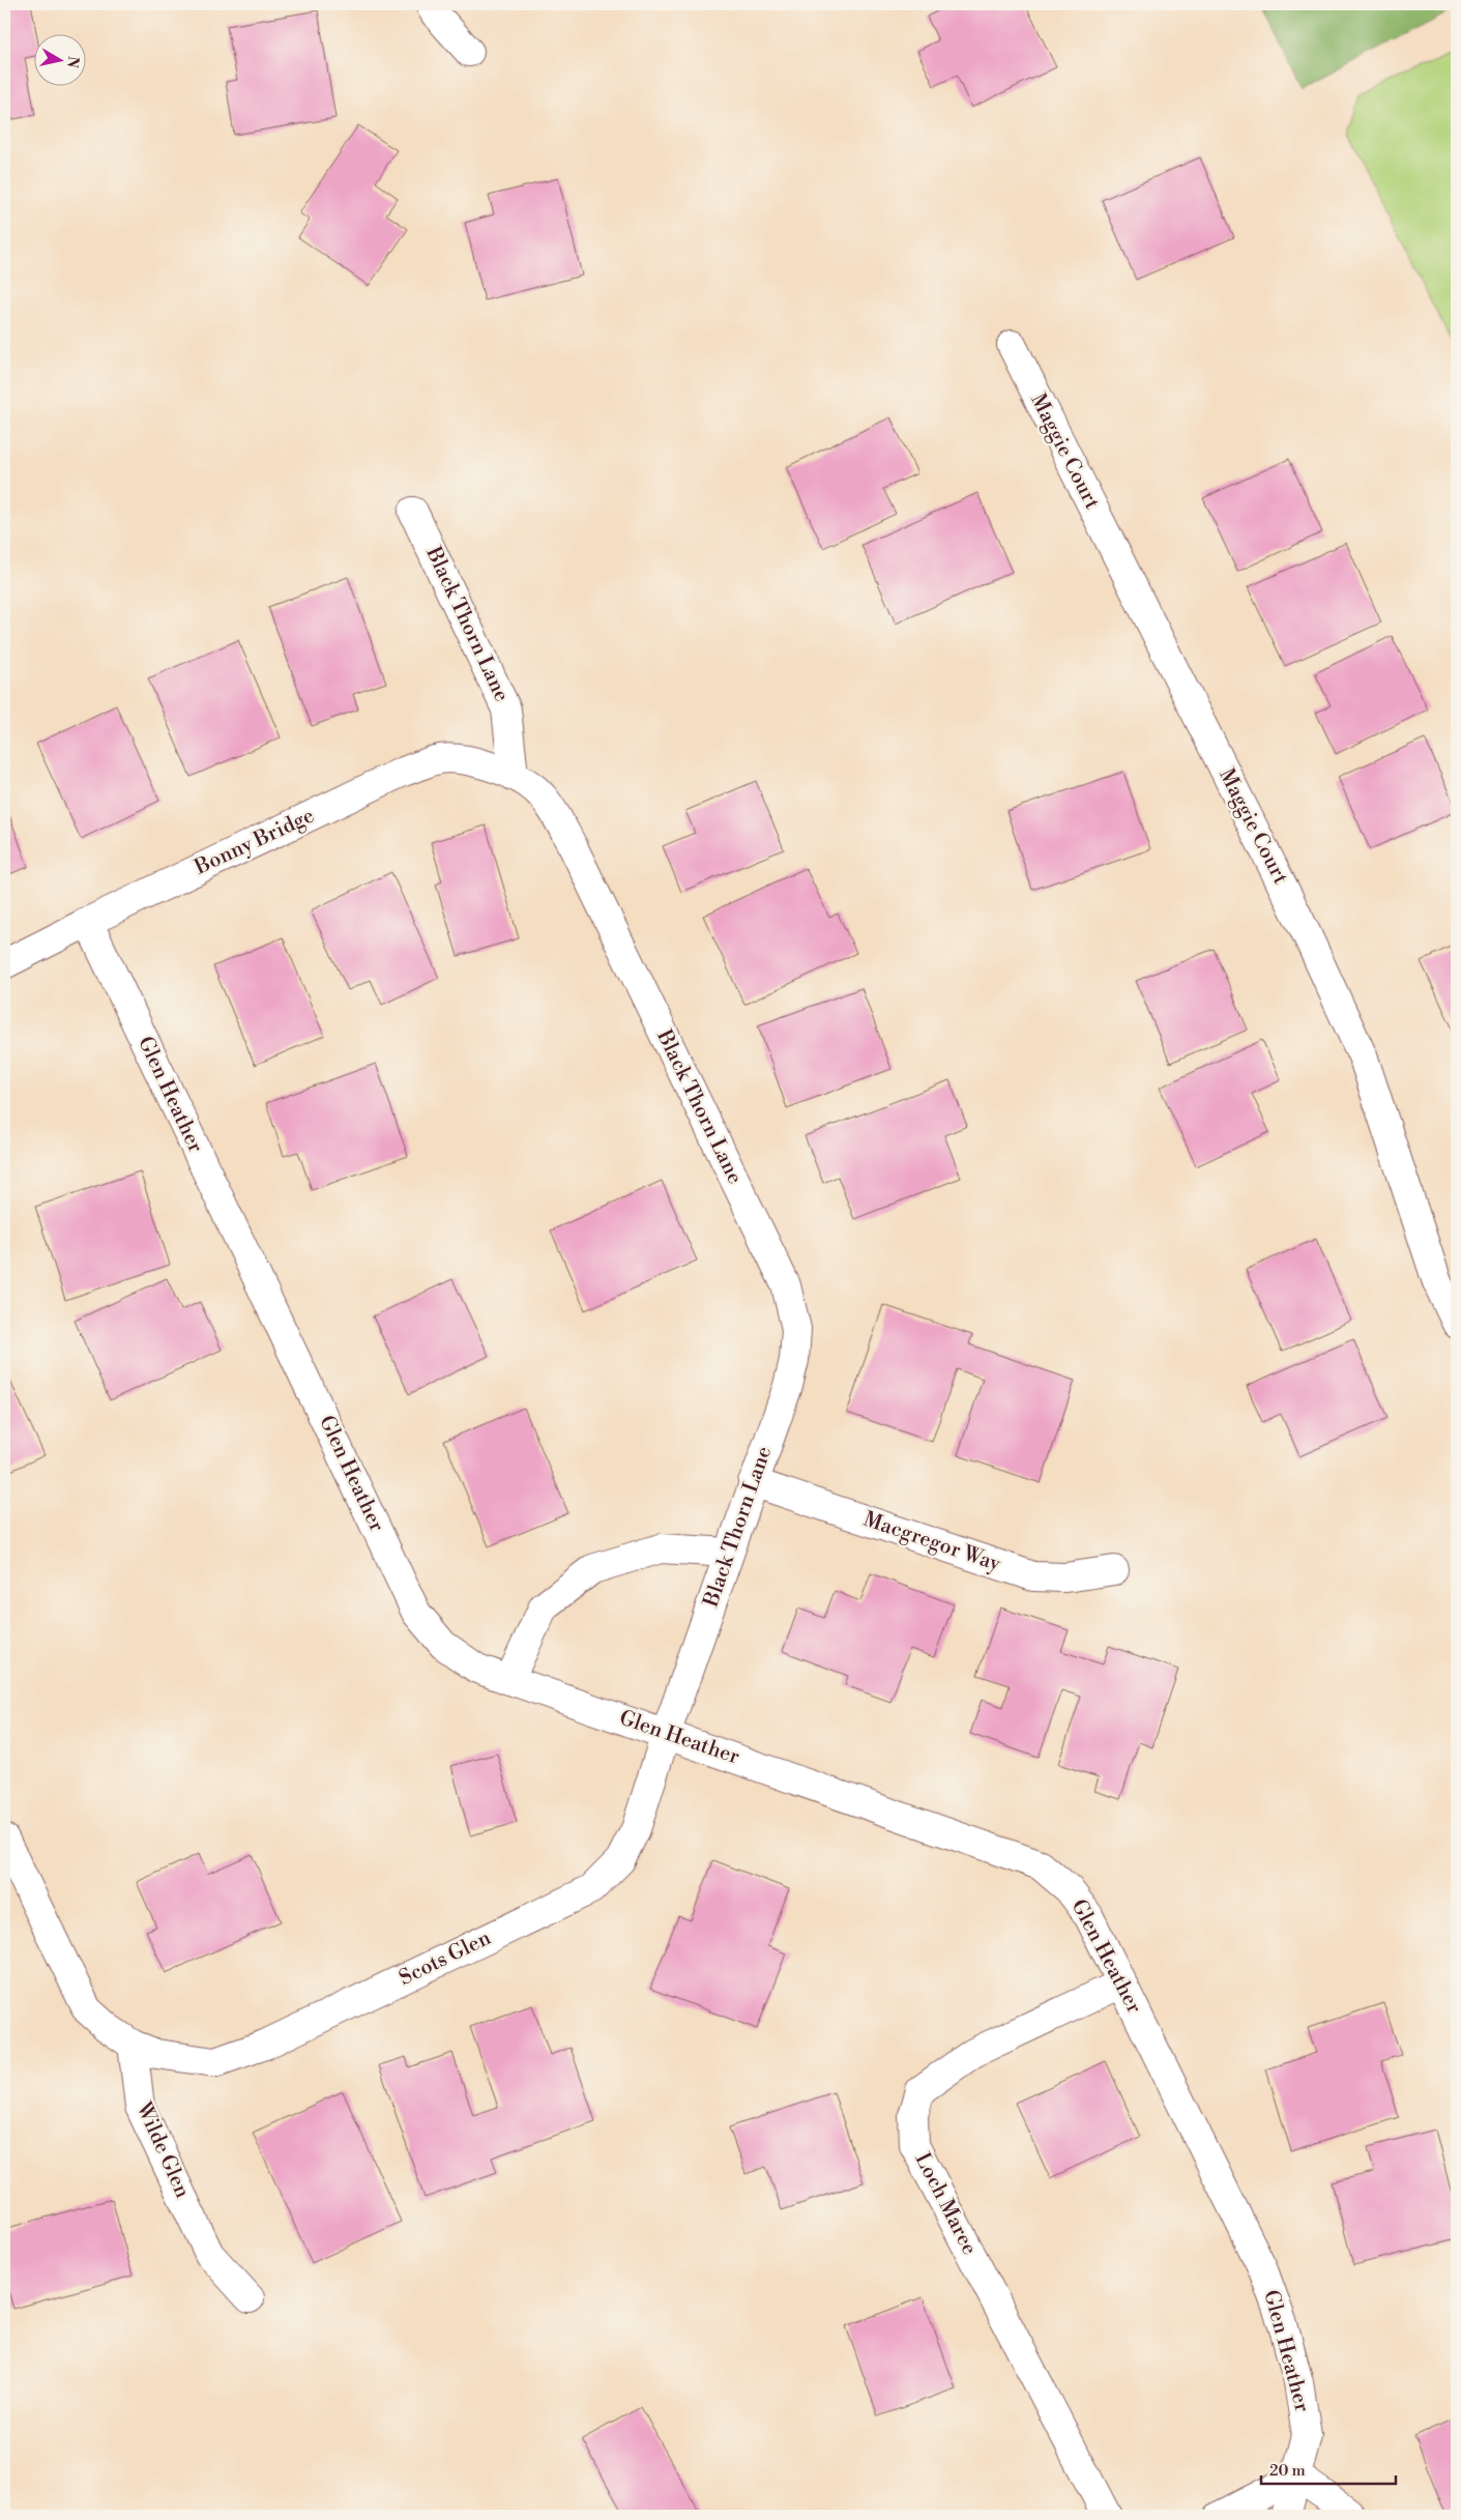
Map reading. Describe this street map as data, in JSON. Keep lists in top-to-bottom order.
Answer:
{
  "streets": {
    "street": [
      "Maggie Court",
      "Black Thorn Lane",
      "Bonny Bridge",
      "Glen Heather",
      "Macgregor Way",
      "Scots Glen",
      "Wilde Glen",
      "Loch Maree"
    ]
  },
  "crossings": [
    ["Black Thorn Lane", "Bonny Bridge"],
    ["Black Thorn Lane", "Glen Heather"],
    ["Black Thorn Lane", "Macgregor Way"],
    ["Black Thorn Lane", "Scots Glen"],
    ["Bonny Bridge", "Glen Heather"],
    ["Glen Heather", "Scots Glen"],
    ["Glen Heather", "Loch Maree"],
    ["Scots Glen", "Wilde Glen"]
  ],
  "scale_bar": "20 m",
  "north": "right"
}
